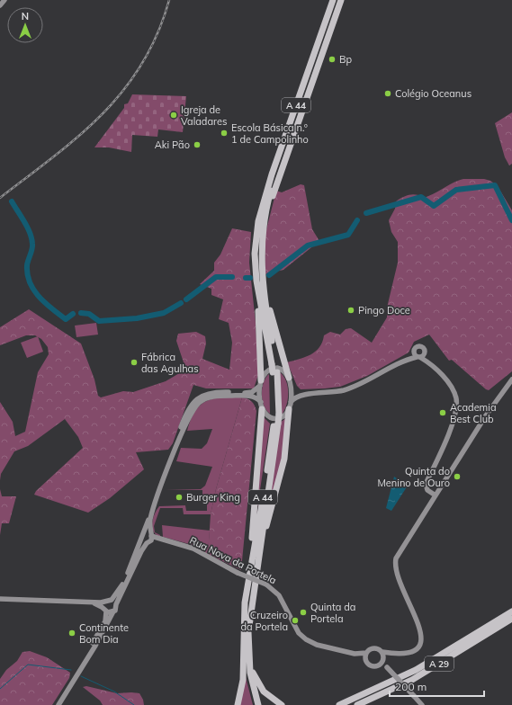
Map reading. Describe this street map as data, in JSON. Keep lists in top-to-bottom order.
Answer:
{
  "streets": {
    "highway": ["A 44", "A 29"],
    "main road": ["Rua Nova da Portela"]
  },
  "places": [
    "Bp",
    "Colégio Oceanus",
    "Igreja de Valadares",
    "Escola Básica n.º 1 de Campolinho",
    "Aki Pão",
    "Pingo Doce",
    "Fábrica das Agulhas",
    "Academia Best Club",
    "Quinta do Menino de Ouro",
    "Burger King",
    "Quinta da Portela",
    "Cruzeiro da Portela",
    "Continente Bom Dia"
  ],
  "scale_bar": "200 m",
  "north": "top"
}
